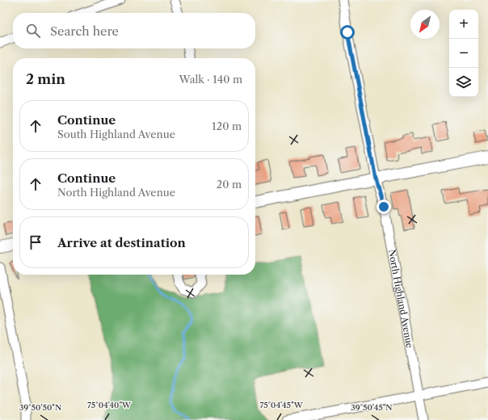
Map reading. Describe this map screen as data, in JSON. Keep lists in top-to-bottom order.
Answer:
{
  "streets": {
    "street": ["North Highland Avenue"]
  },
  "north": "bottom left",
  "page": {
    "map_buttons": ["+", "−"],
    "search": "Search here",
    "heading": ["2 min", "Walk · 140 m"],
    "list": [
      ["Continue", "South Highland Avenue", "120 m"],
      ["Continue", "North Highland Avenue", "20 m"],
      "Arrive at destination"
    ]
  },
  "coordinates": [
    "75°04'40\"W",
    "75°04'45\"W",
    "39°50'50\"N",
    "39°50'45\"N"
  ]
}
